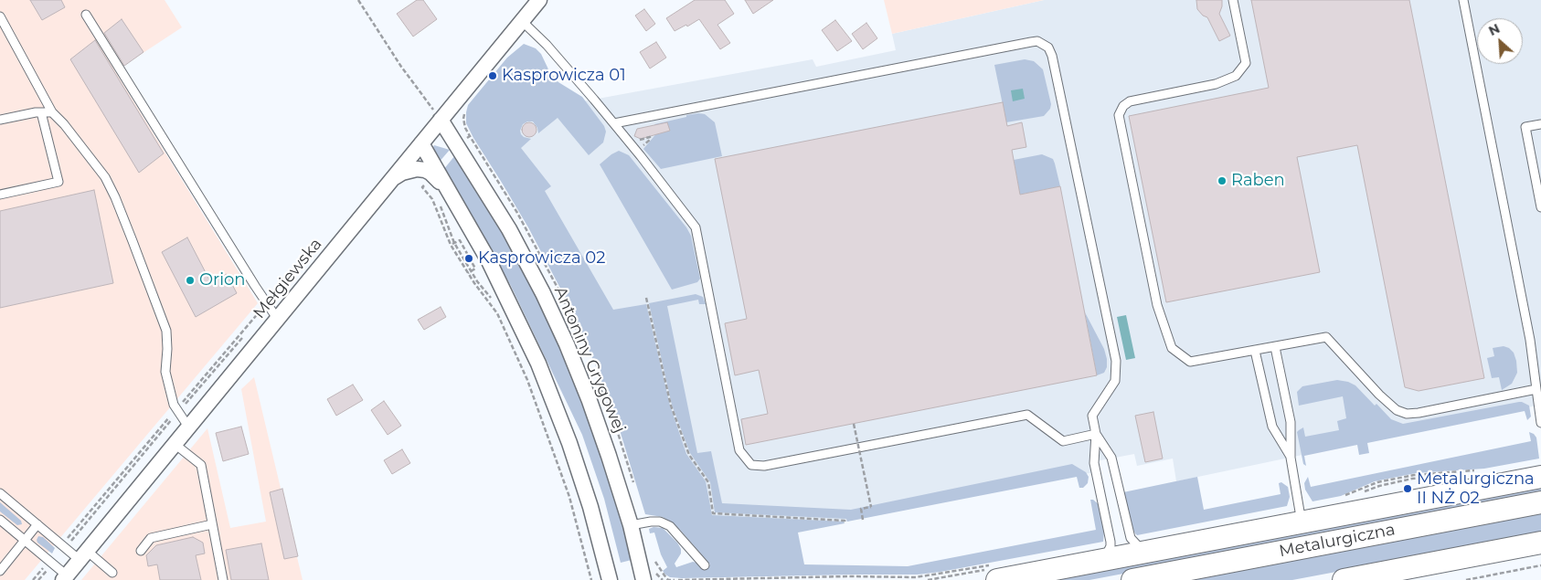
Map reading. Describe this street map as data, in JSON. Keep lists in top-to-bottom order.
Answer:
{
  "streets": {
    "main road": ["Metalurgiczna"],
    "street": ["Mełgiewska", "Antoniny Grygowej"]
  },
  "crossings": [
    ["Mełgiewska", "Antoniny Grygowej"]
  ],
  "places": [
    "Kasprowicza 01",
    "Raben",
    "Kasprowicza 02",
    "Orion",
    "Metalurgiczna II NŻ 02"
  ],
  "north": "top left"
}
